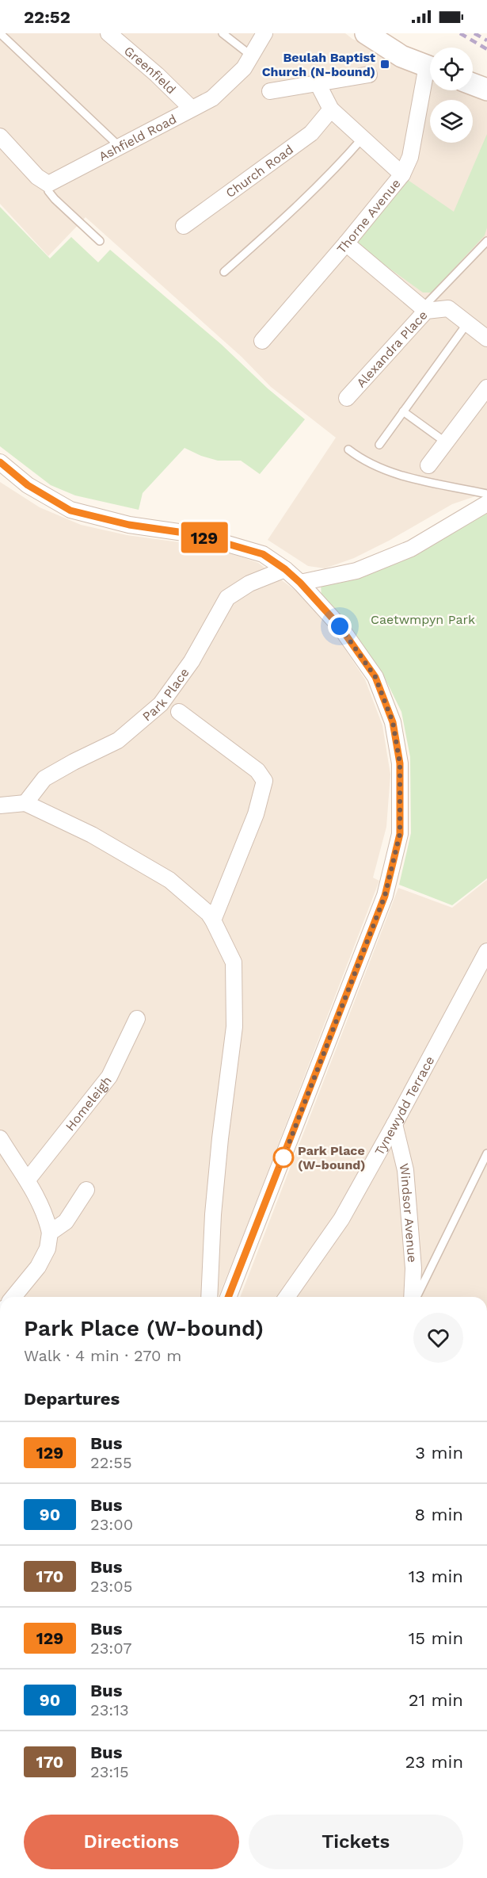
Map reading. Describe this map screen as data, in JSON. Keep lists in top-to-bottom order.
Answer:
{
  "streets": {
    "street": [
      "Greenfield",
      "Ashfield Road",
      "Church Road",
      "Thorne Avenue",
      "Alexandra Place",
      "Park Place",
      "Homeleigh",
      "Tynewydd Terrace",
      "Windsor Avenue"
    ]
  },
  "crossings": [
    ["Greenfield", "Ashfield Road"],
    ["Tynewydd Terrace", "Windsor Avenue"]
  ],
  "parks": ["Caetwmpyn Park"],
  "places": {
    "transit": ["Beulah Baptist Church (N-bound)"],
    "other": ["Park Place (W-bound)"]
  },
  "lines": ["bus line 129"],
  "page": {
    "status": "22:52",
    "on_map": "129",
    "heading": [
      ["Park Place (W-bound)", "Walk · 4 min · 270 m"],
      "Departures"
    ],
    "list": [
      {
        "mark": "129",
        "name": "Bus",
        "note": "22:55",
        "value": "3 min"
      },
      {
        "mark": "90",
        "name": "Bus",
        "note": "23:00",
        "value": "8 min"
      },
      {
        "mark": "170",
        "name": "Bus",
        "note": "23:05",
        "value": "13 min"
      },
      {
        "mark": "129",
        "name": "Bus",
        "note": "23:07",
        "value": "15 min"
      },
      {
        "mark": "90",
        "name": "Bus",
        "note": "23:13",
        "value": "21 min"
      },
      {
        "mark": "170",
        "name": "Bus",
        "note": "23:15",
        "value": "23 min"
      }
    ],
    "buttons": ["Directions", "Tickets"]
  }
}
